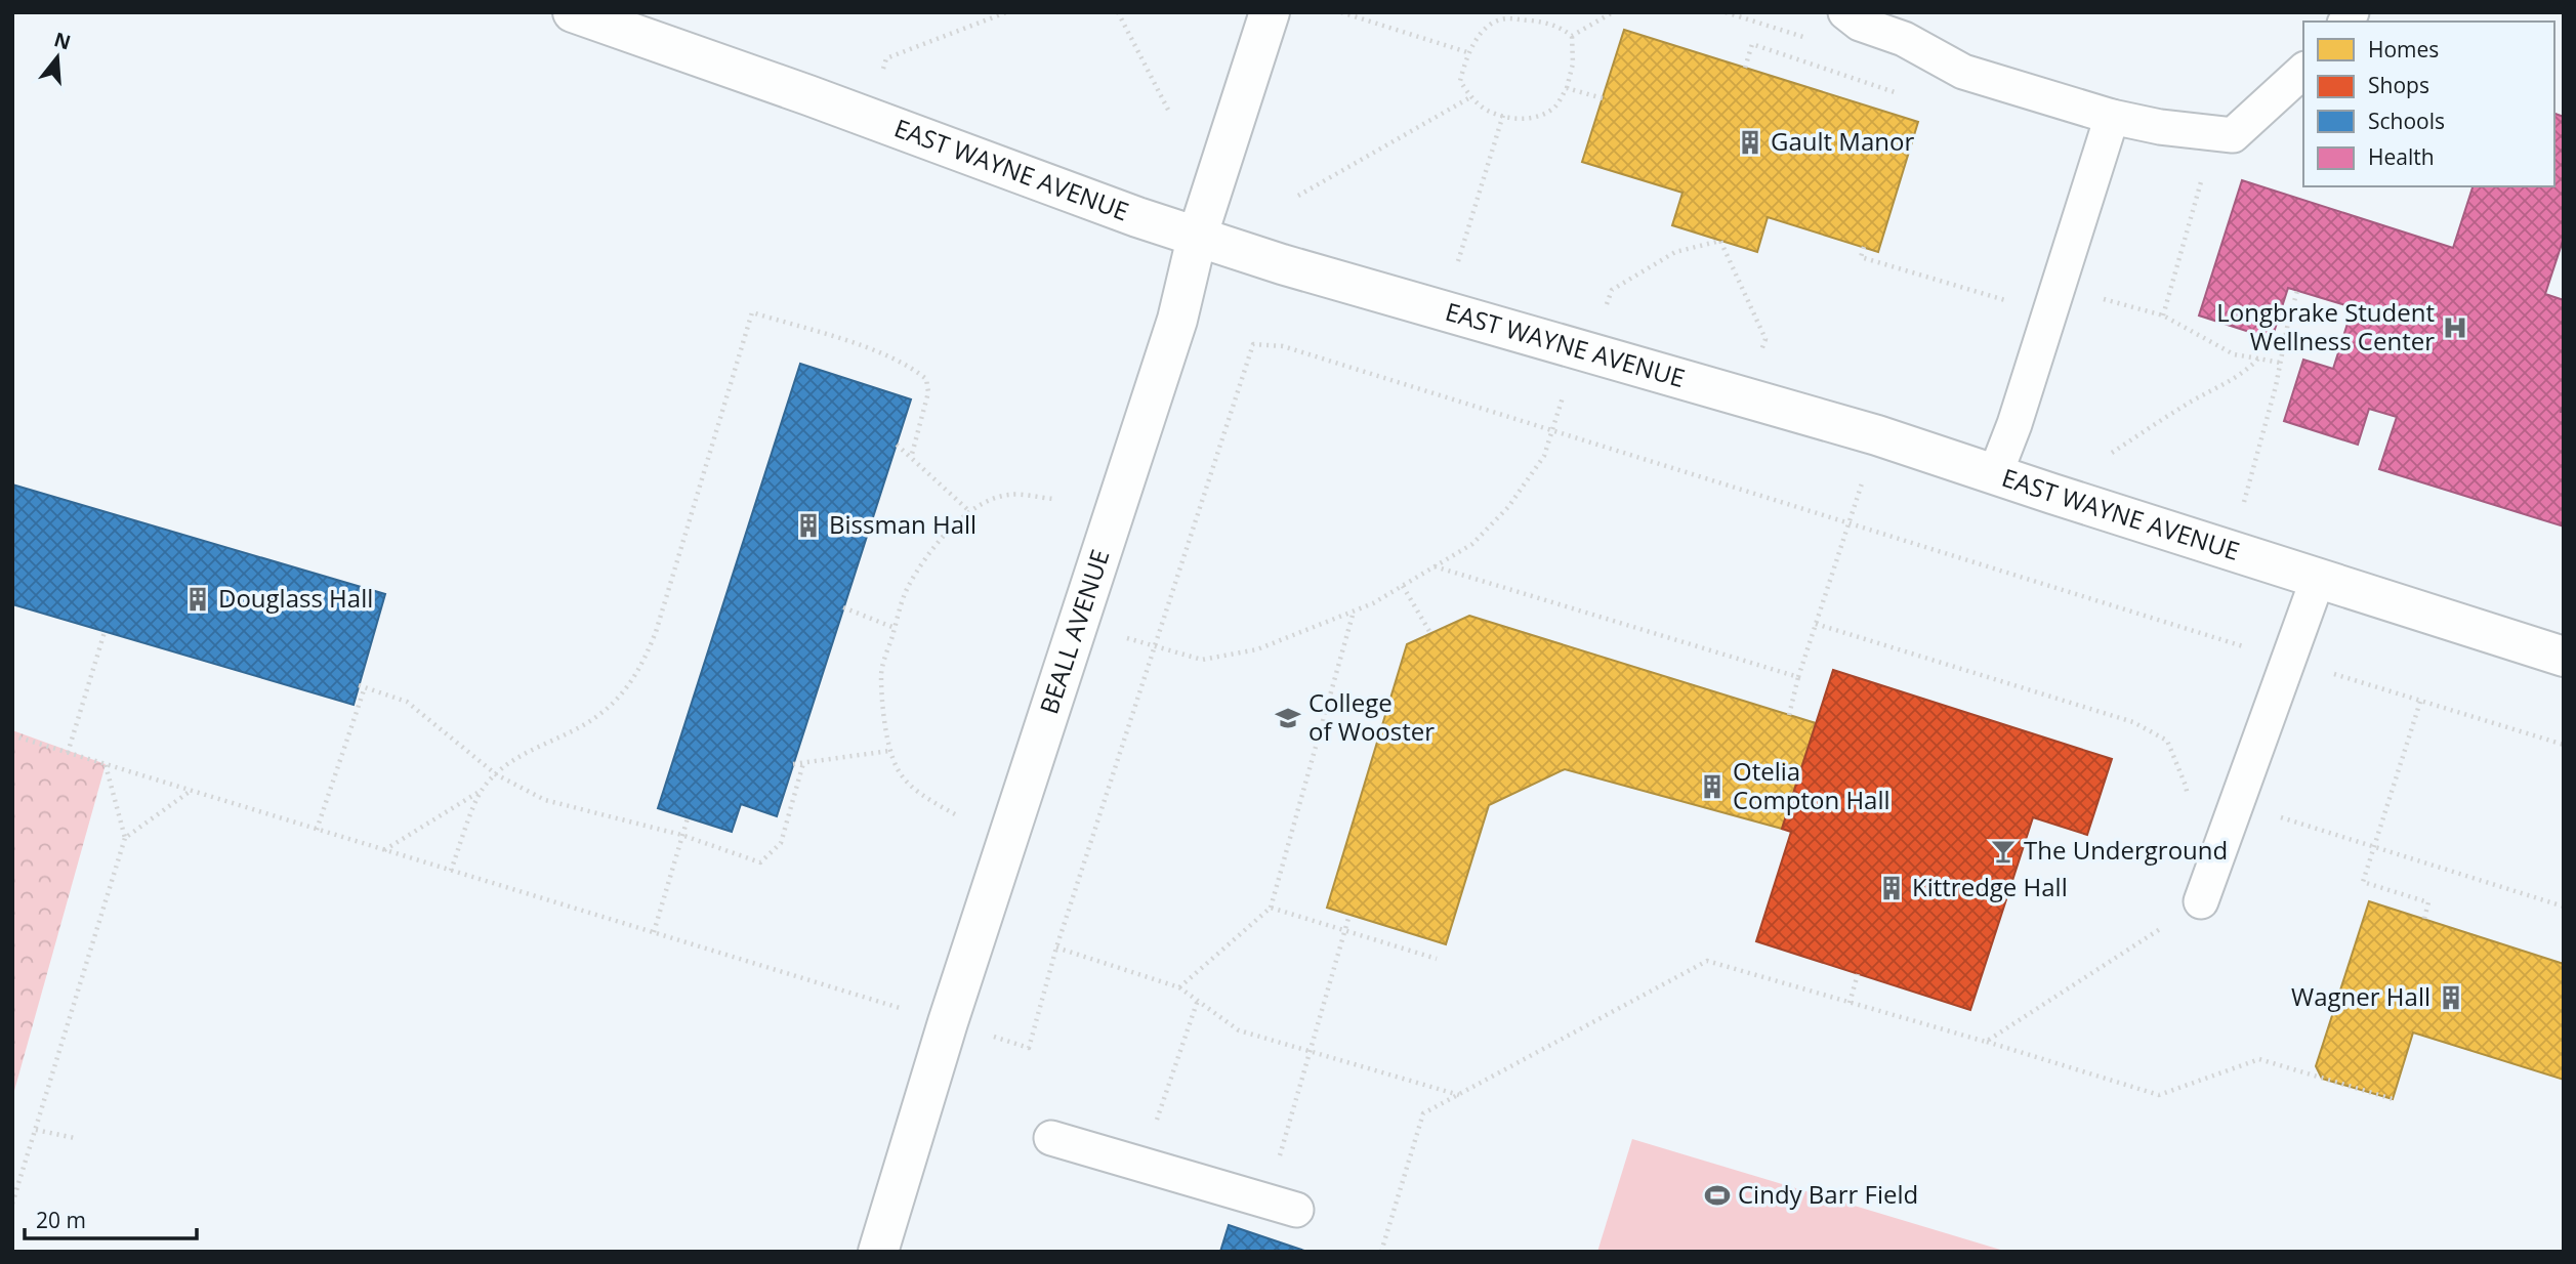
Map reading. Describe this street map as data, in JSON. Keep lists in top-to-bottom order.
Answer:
{
  "streets": {
    "street": ["EAST WAYNE AVENUE", "BEALL AVENUE"]
  },
  "crossings": [
    ["EAST WAYNE AVENUE", "BEALL AVENUE"]
  ],
  "places": {
    "building": [
      "Gault Manor",
      "Bissman Hall",
      "Douglass Hall",
      "Otelia Compton Hall",
      "Kittredge Hall",
      "Wagner Hall"
    ],
    "hospital": ["Longbrake Student Wellness Center"],
    "school or university": ["College of Wooster"],
    "bar": ["The Underground"],
    "sports": ["Cindy Barr Field"]
  },
  "legend": [
    "Homes",
    "Shops",
    "Schools",
    "Health"
  ],
  "scale_bar": "20 m",
  "north": "top"
}
